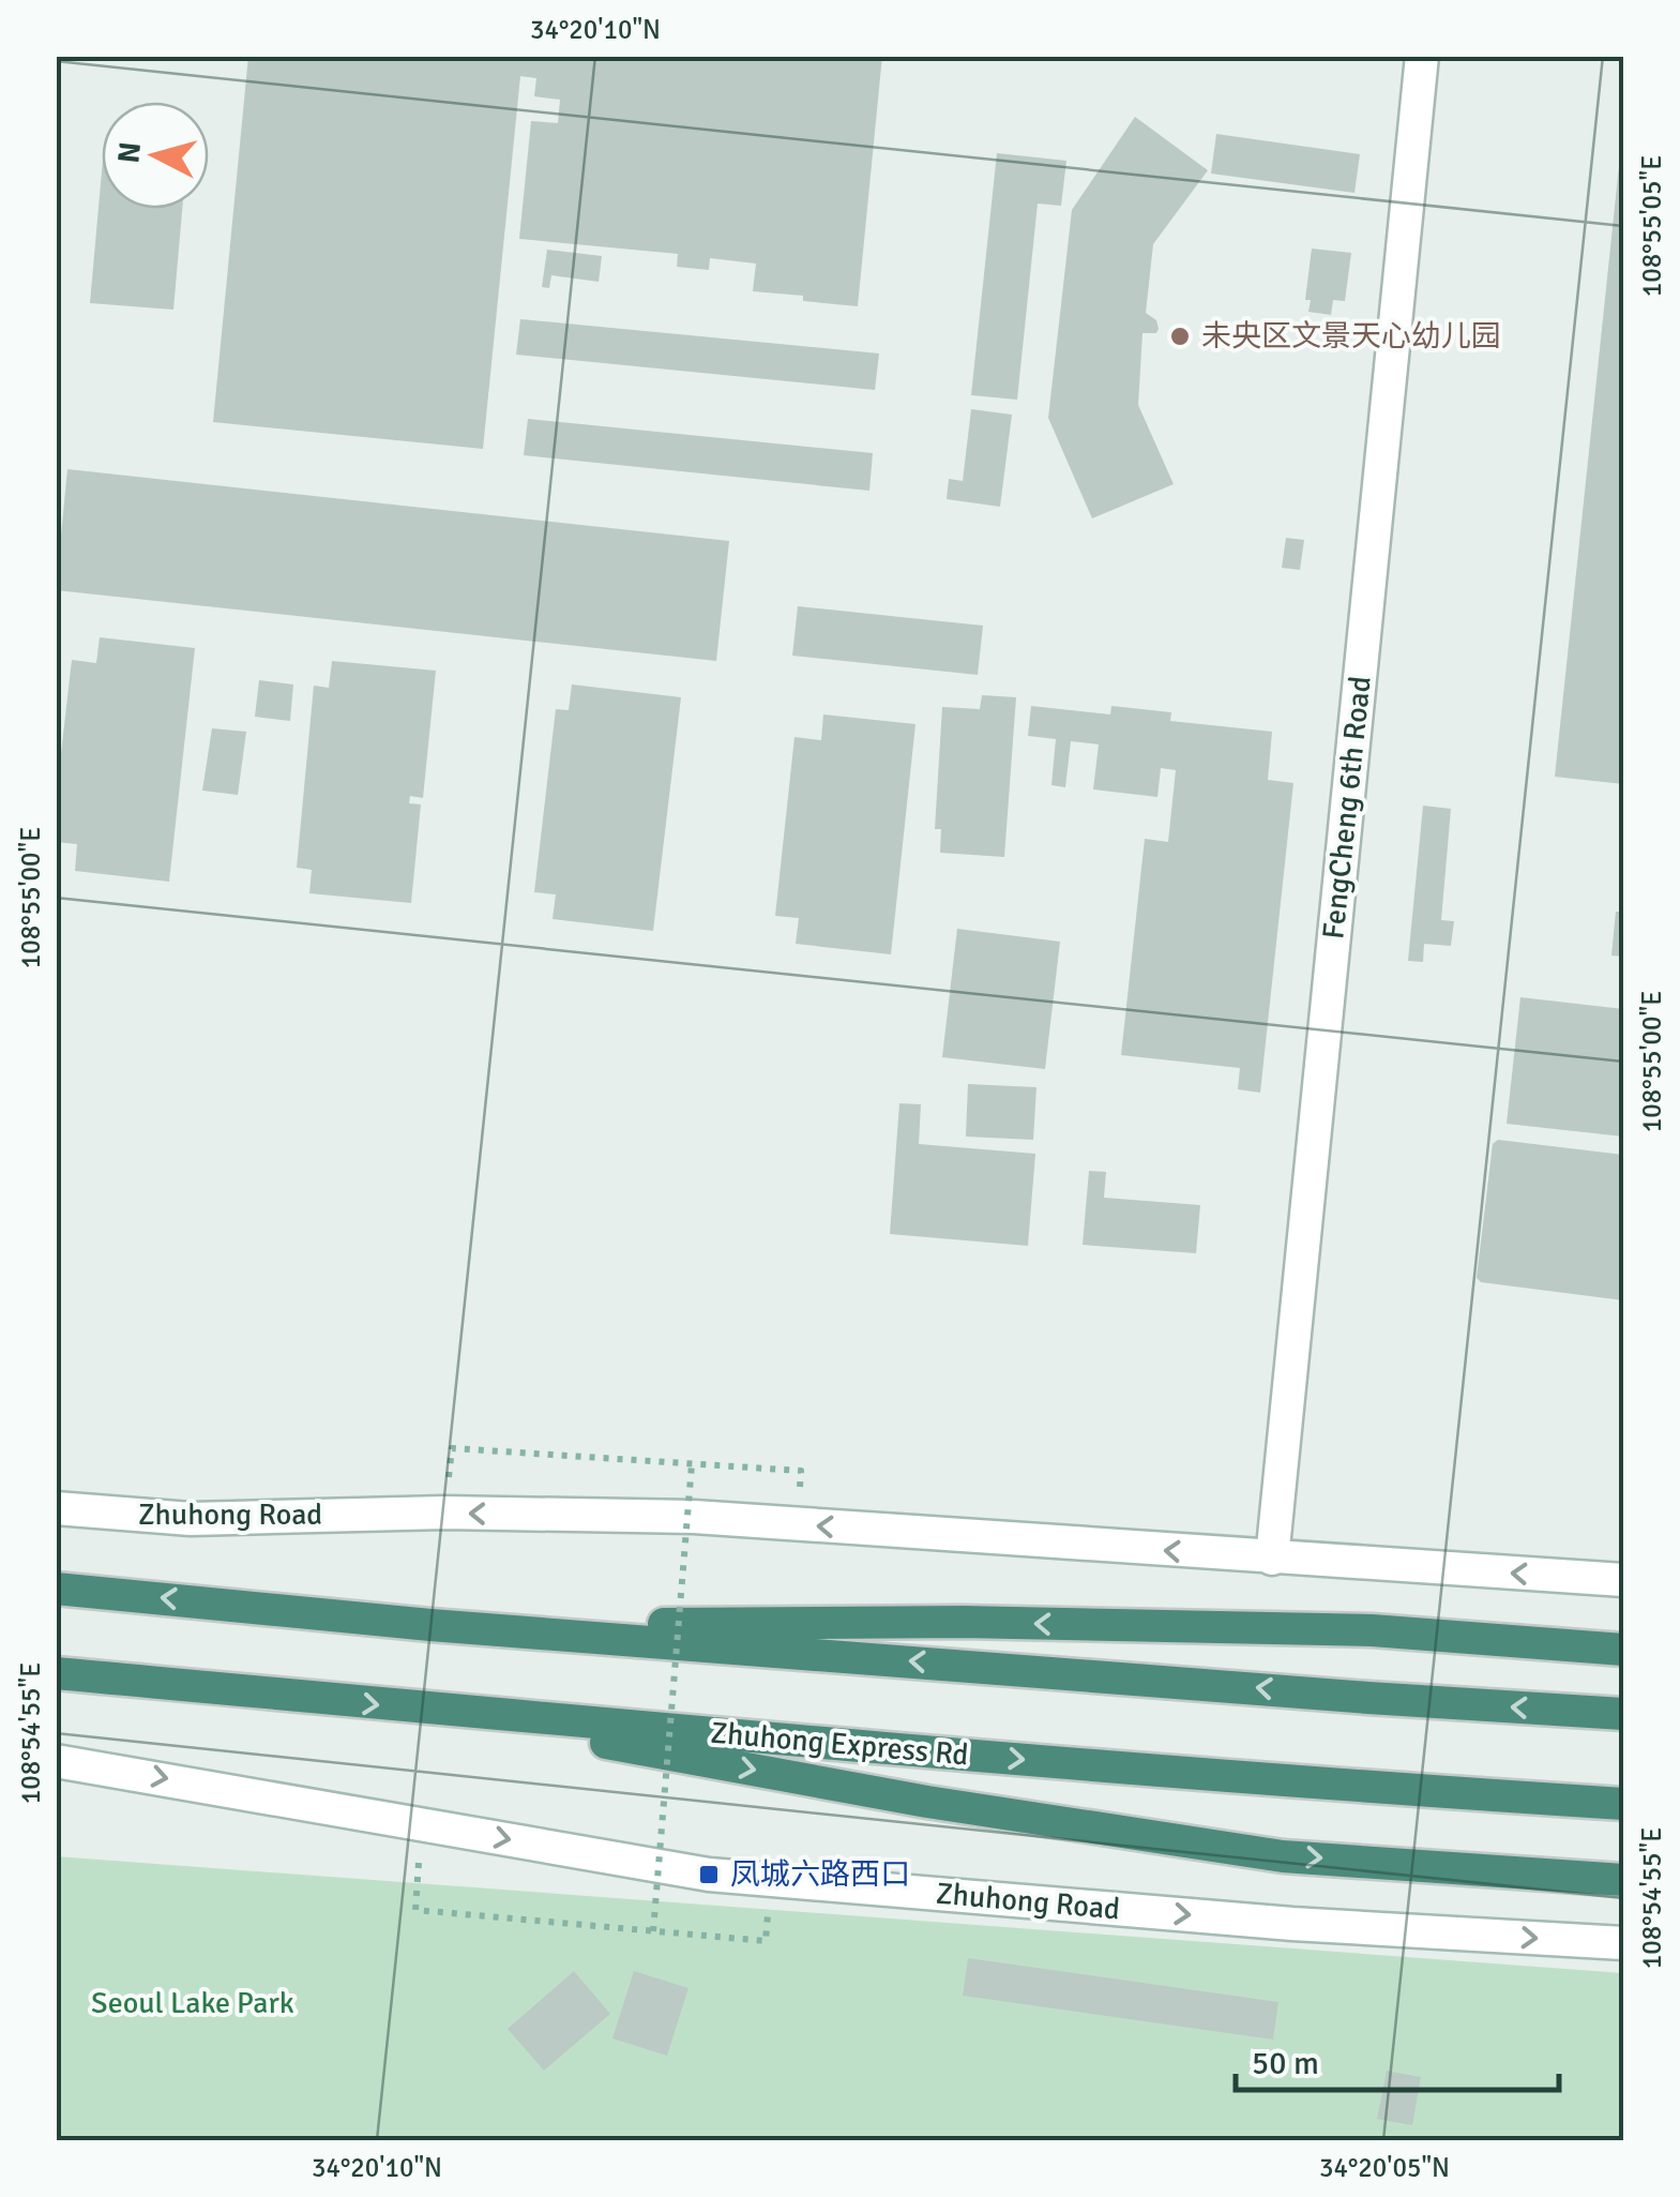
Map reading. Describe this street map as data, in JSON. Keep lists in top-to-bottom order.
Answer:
{
  "streets": {
    "highway": ["Zhuhong Express Rd"],
    "main road": ["FengCheng 6th Road", "Zhuhong Road"]
  },
  "crossings": [
    ["FengCheng 6th Road", "Zhuhong Road"]
  ],
  "parks": ["Seoul Lake Park"],
  "places": {
    "other": ["未央区文景天心幼儿园"],
    "transit": ["凤城六路西口"]
  },
  "scale_bar": "50 m",
  "north": "left",
  "coordinates": [
    "34°20'10\"N",
    "108°55'05\"E",
    "108°55'00\"E",
    "108°54'55\"E",
    "34°20'05\"N"
  ]
}
